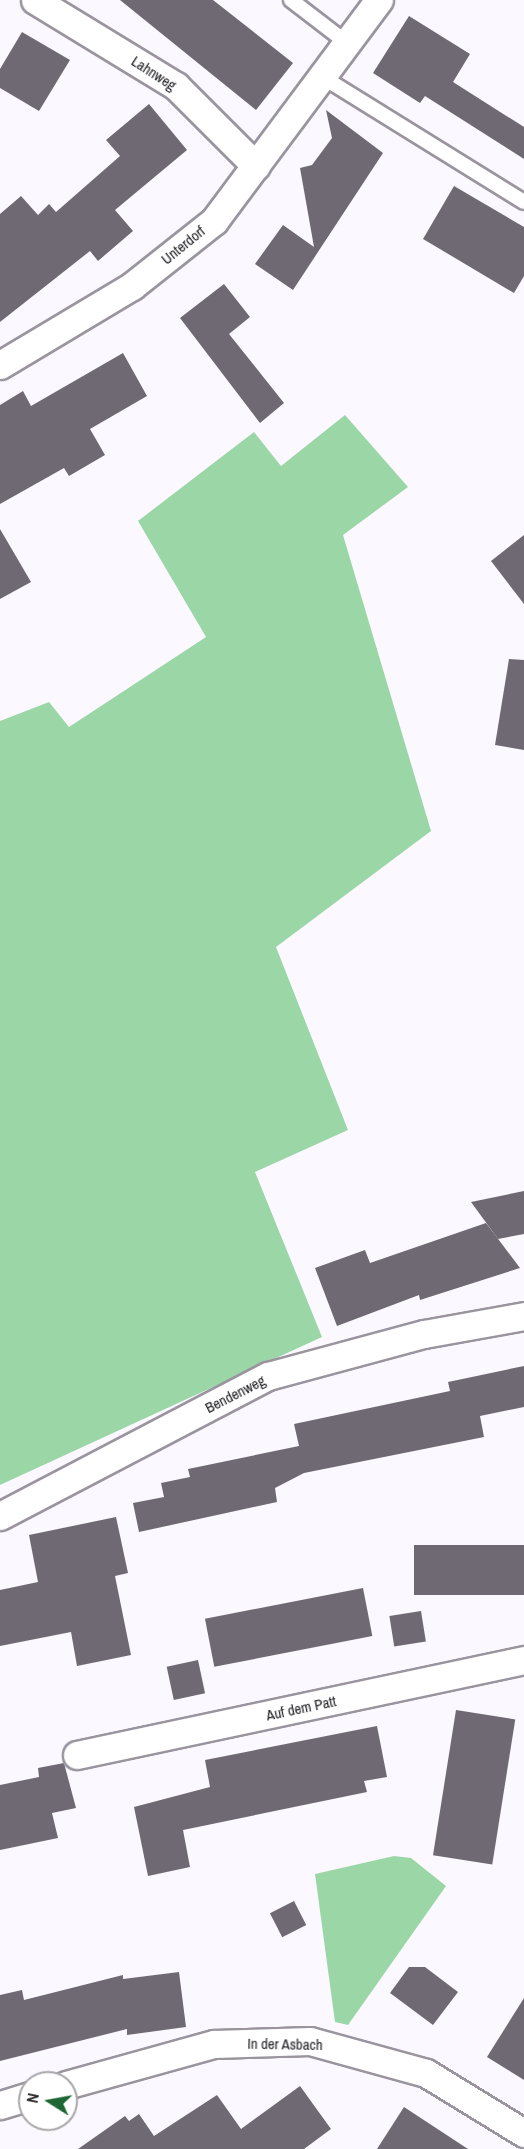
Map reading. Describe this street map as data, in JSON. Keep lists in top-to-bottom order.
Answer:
{
  "streets": {
    "street": [
      "Lahnweg",
      "Unterdorf",
      "Bendenweg",
      "Auf dem Patt",
      "In der Asbach"
    ]
  },
  "crossings": [
    ["Lahnweg", "Unterdorf"]
  ],
  "north": "left"
}
